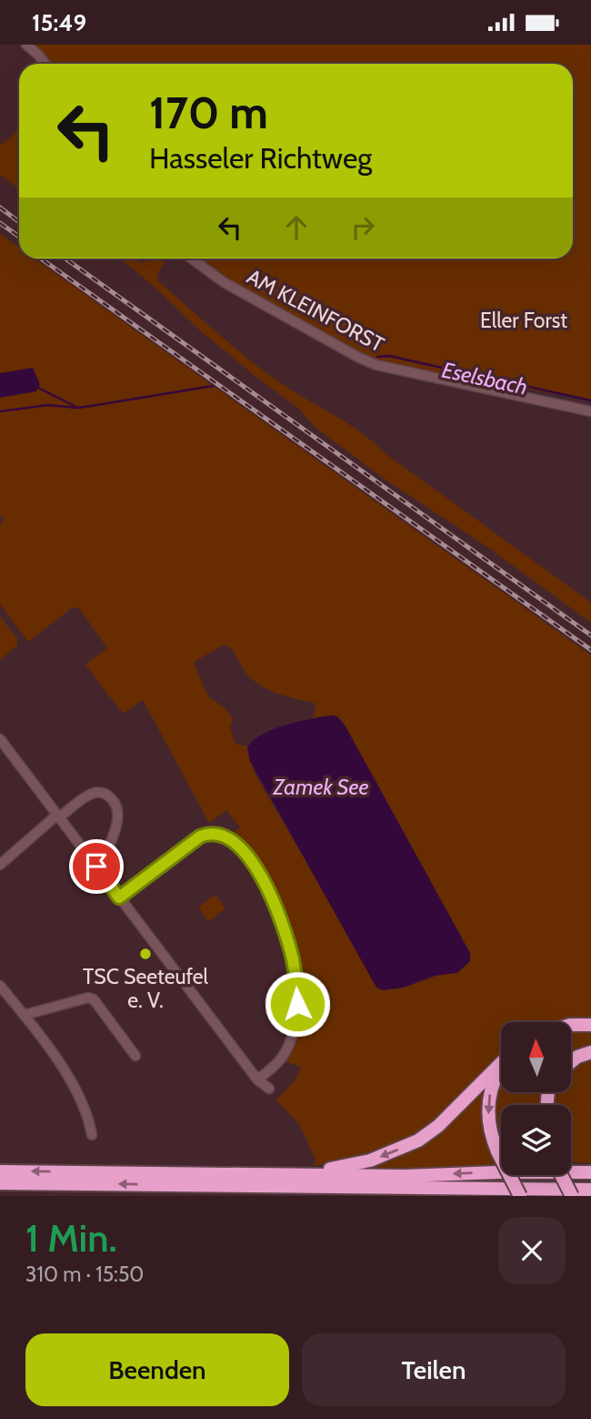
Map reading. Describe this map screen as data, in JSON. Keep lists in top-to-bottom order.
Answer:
{
  "streets": {
    "street": ["AM KLEINFORST"]
  },
  "water": ["Eselsbach", "Zamek See"],
  "parks": ["Eller Forst"],
  "places": ["TSC Seeteufel e. V."],
  "north": "top",
  "page": {
    "status": "15:49",
    "turn": ["170 m", "Hasseler Richtweg"],
    "heading": ["1 Min.", "310 m · 15:50"],
    "buttons": ["Beenden", "Teilen"]
  }
}
